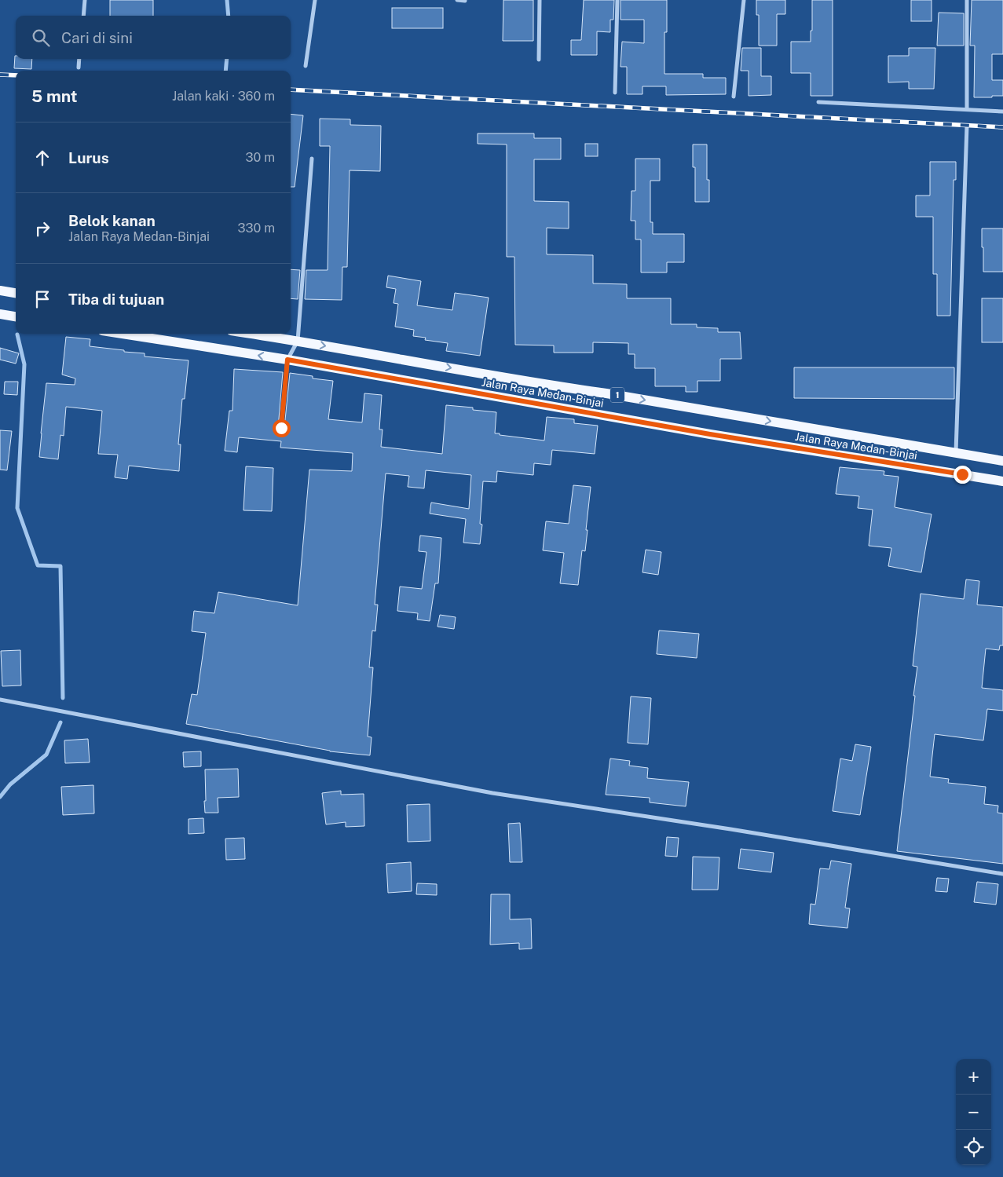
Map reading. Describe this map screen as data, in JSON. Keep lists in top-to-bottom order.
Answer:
{
  "streets": {
    "main road": ["Jalan Raya Medan-Binjai", "1"]
  },
  "page": {
    "search": "Cari di sini",
    "heading": ["5 mnt", "Jalan kaki · 360 m"],
    "list": [
      ["Lurus", "30 m"],
      ["Belok kanan", "Jalan Raya Medan-Binjai", "330 m"],
      "Tiba di tujuan"
    ],
    "map_buttons": ["+", "−"]
  }
}
